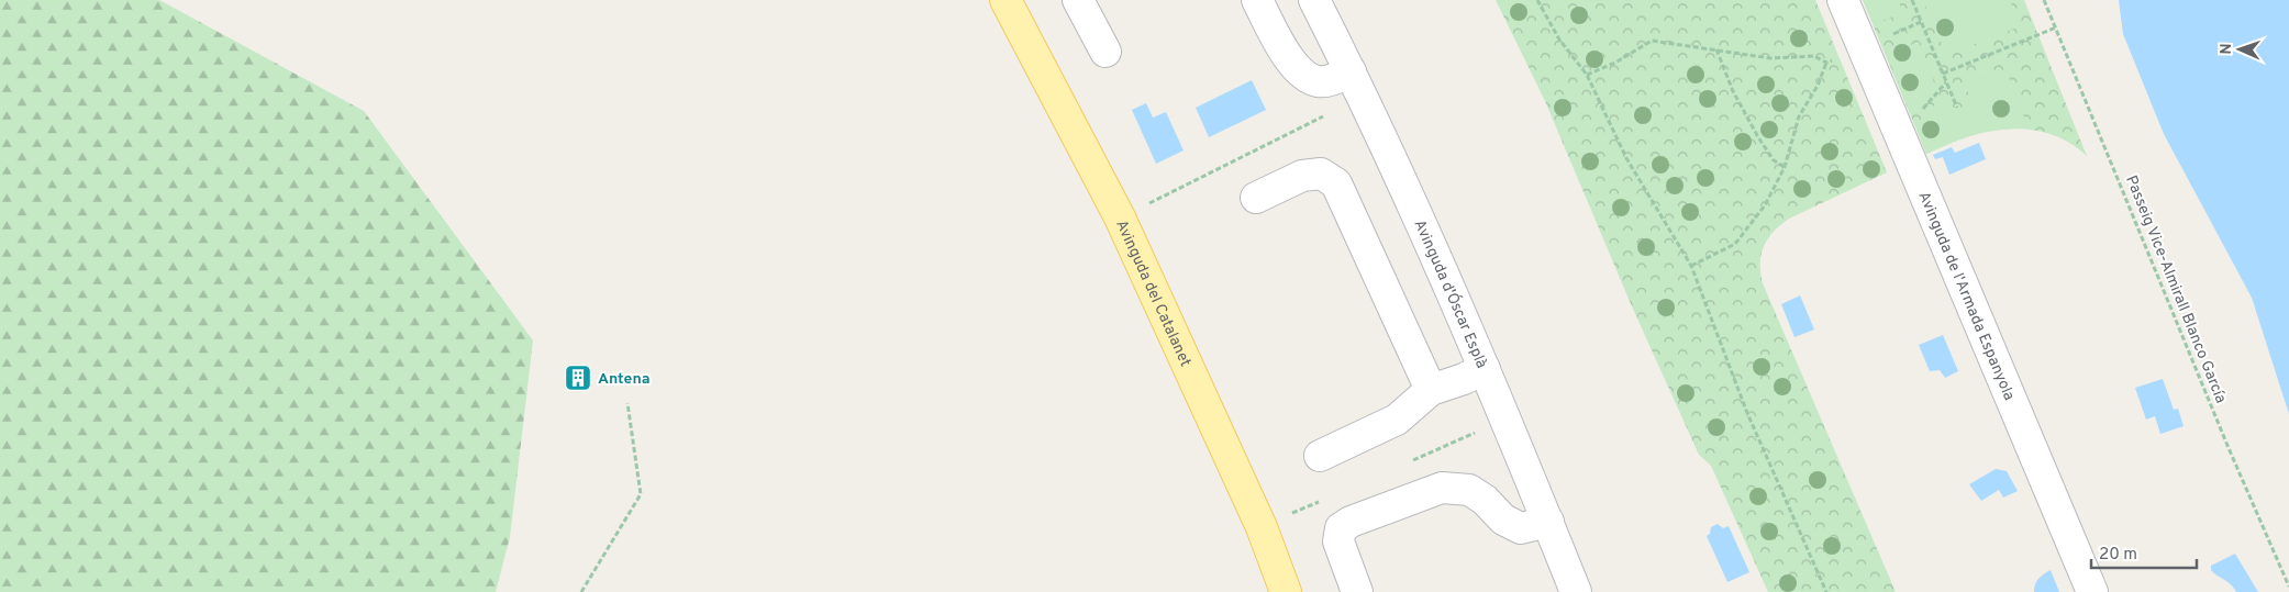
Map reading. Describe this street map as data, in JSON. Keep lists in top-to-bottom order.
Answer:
{
  "streets": {
    "main road": ["Avinguda del Catalanet"],
    "street": ["Avinguda d'Óscar Esplà", "Avinguda de l'Armada Espanyola"],
    "path": ["Passeig Vice-Almirall Blanco García"]
  },
  "places": {
    "building": ["Antena"]
  },
  "scale_bar": "20 m",
  "north": "left"
}
